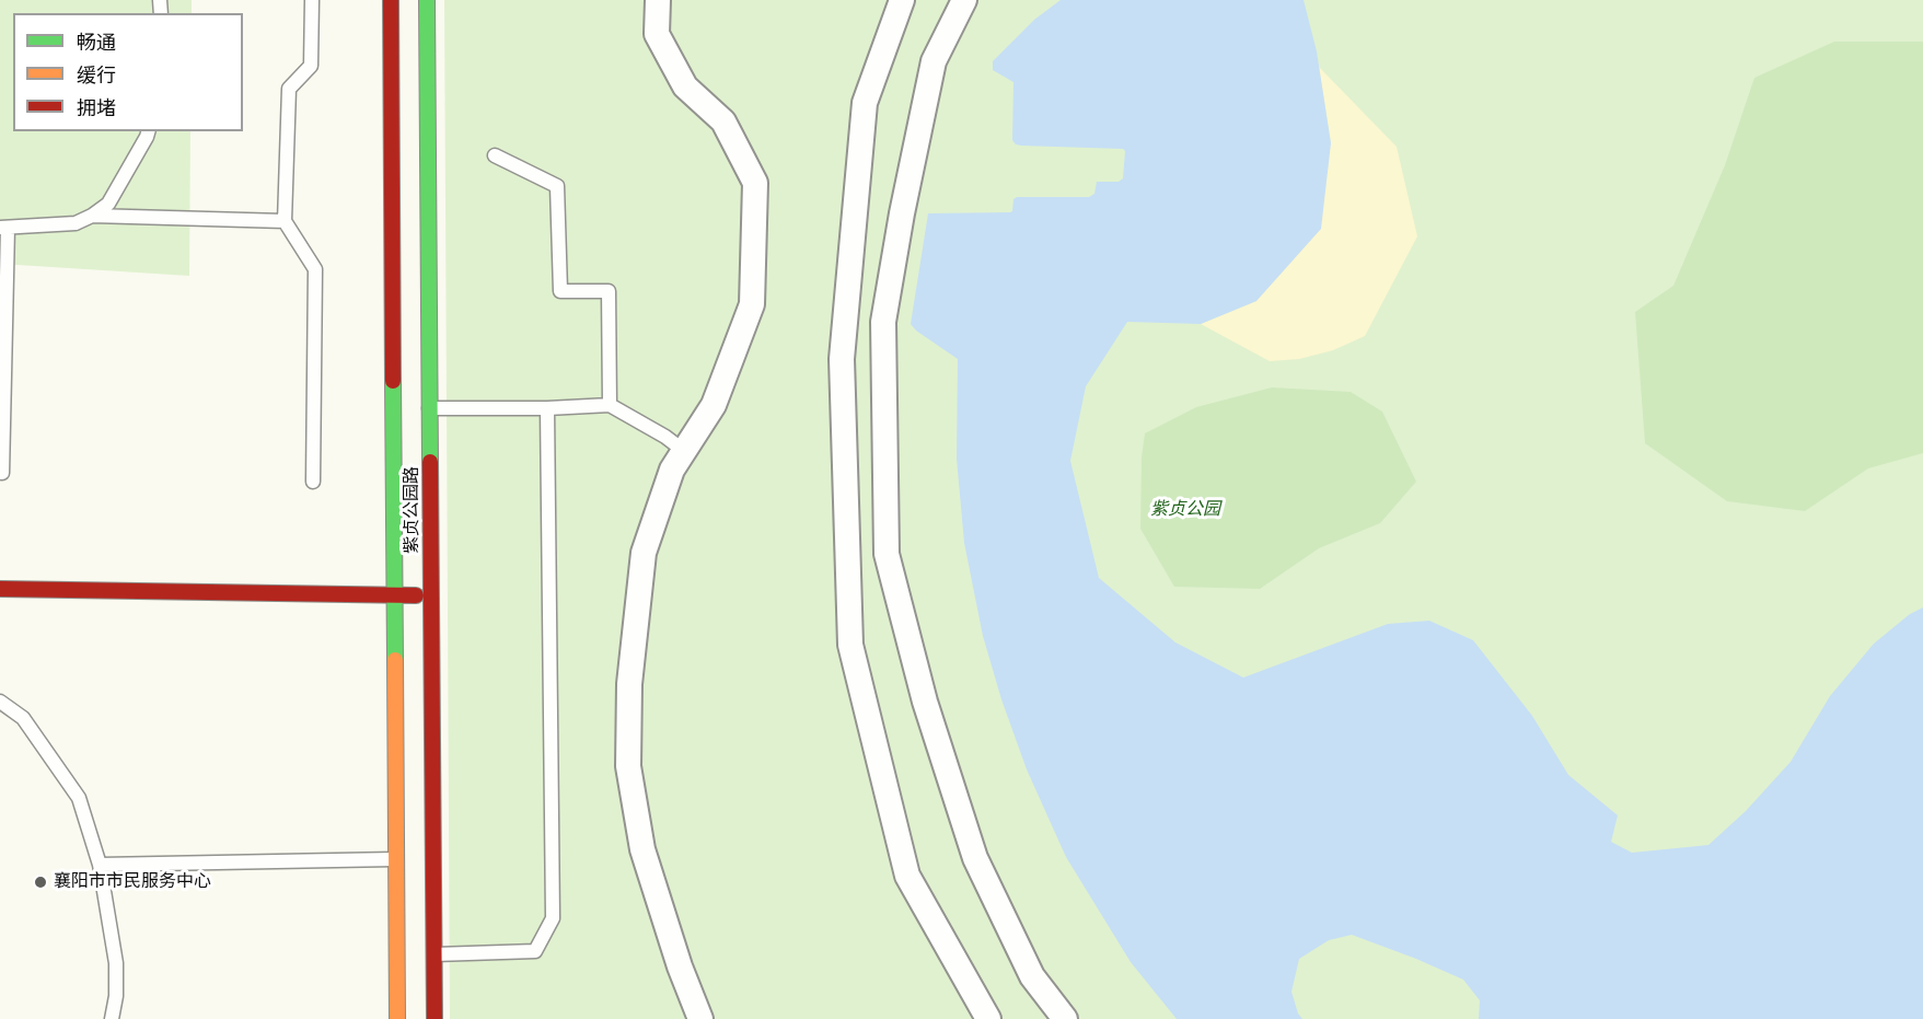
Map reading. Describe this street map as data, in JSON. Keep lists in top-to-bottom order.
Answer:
{
  "streets": {
    "street": ["紫贞公园路"]
  },
  "parks": ["紫贞公园"],
  "places": ["襄阳市市民服务中心"],
  "legend": ["畅通", "缓行", "拥堵"]
}
